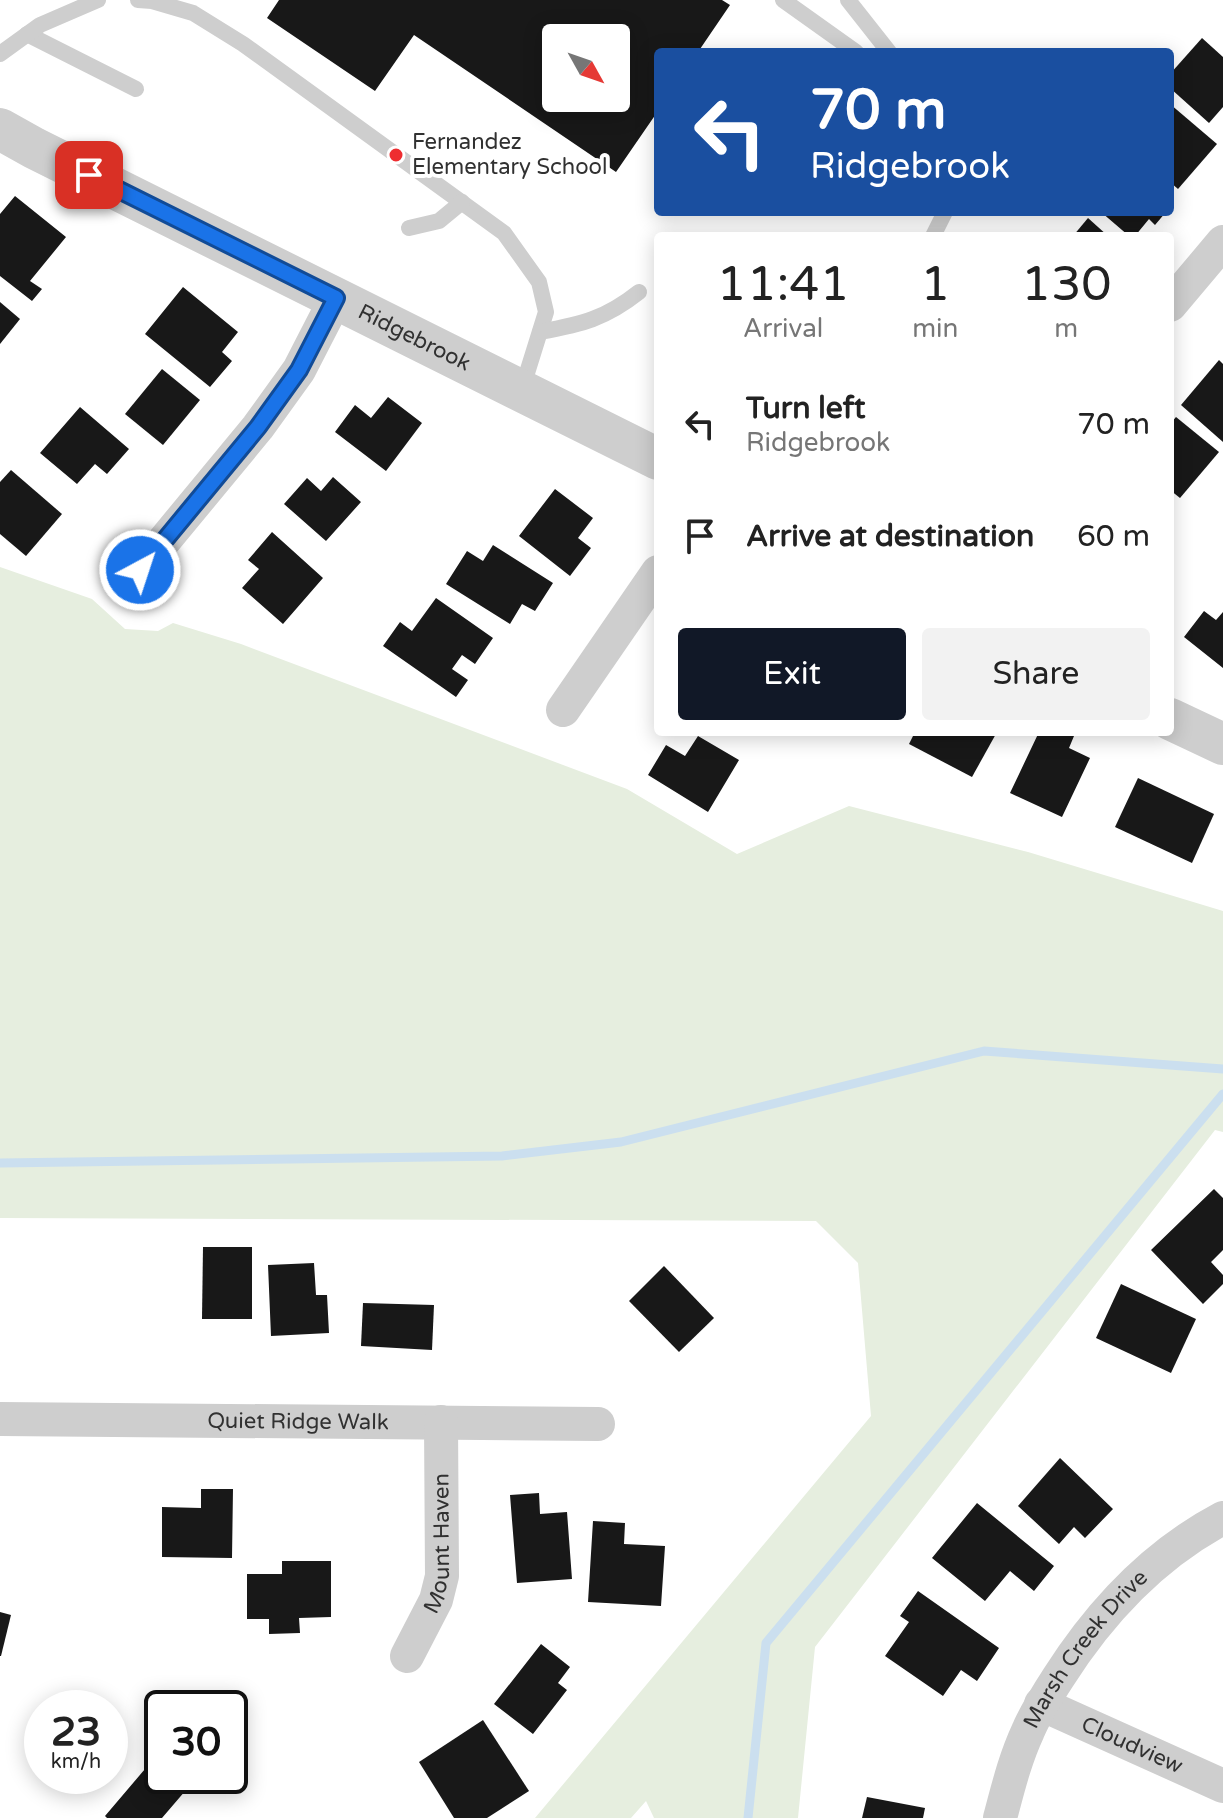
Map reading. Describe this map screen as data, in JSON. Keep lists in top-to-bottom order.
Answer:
{
  "streets": {
    "street": [
      "Ridgebrook",
      "Quiet Ridge Walk",
      "Mount Haven",
      "Marsh Creek Drive",
      "Cloudview"
    ]
  },
  "crossings": [
    ["Quiet Ridge Walk", "Mount Haven"],
    ["Marsh Creek Drive", "Cloudview"]
  ],
  "places": ["Fernandez Elementary School"],
  "north": "bottom right",
  "page": {
    "turn": ["70 m", "Ridgebrook"],
    "eta": [
      "11:41",
      "Arrival",
      "1",
      "min",
      "130",
      "m"
    ],
    "list": [
      {
        "name": "Turn left",
        "note": "Ridgebrook",
        "value": "70 m"
      },
      {
        "name": "Arrive at destination",
        "value": "60 m"
      }
    ],
    "buttons": ["Exit", "Share"],
    "speed": "23 km/h",
    "limit": "30"
  }
}
